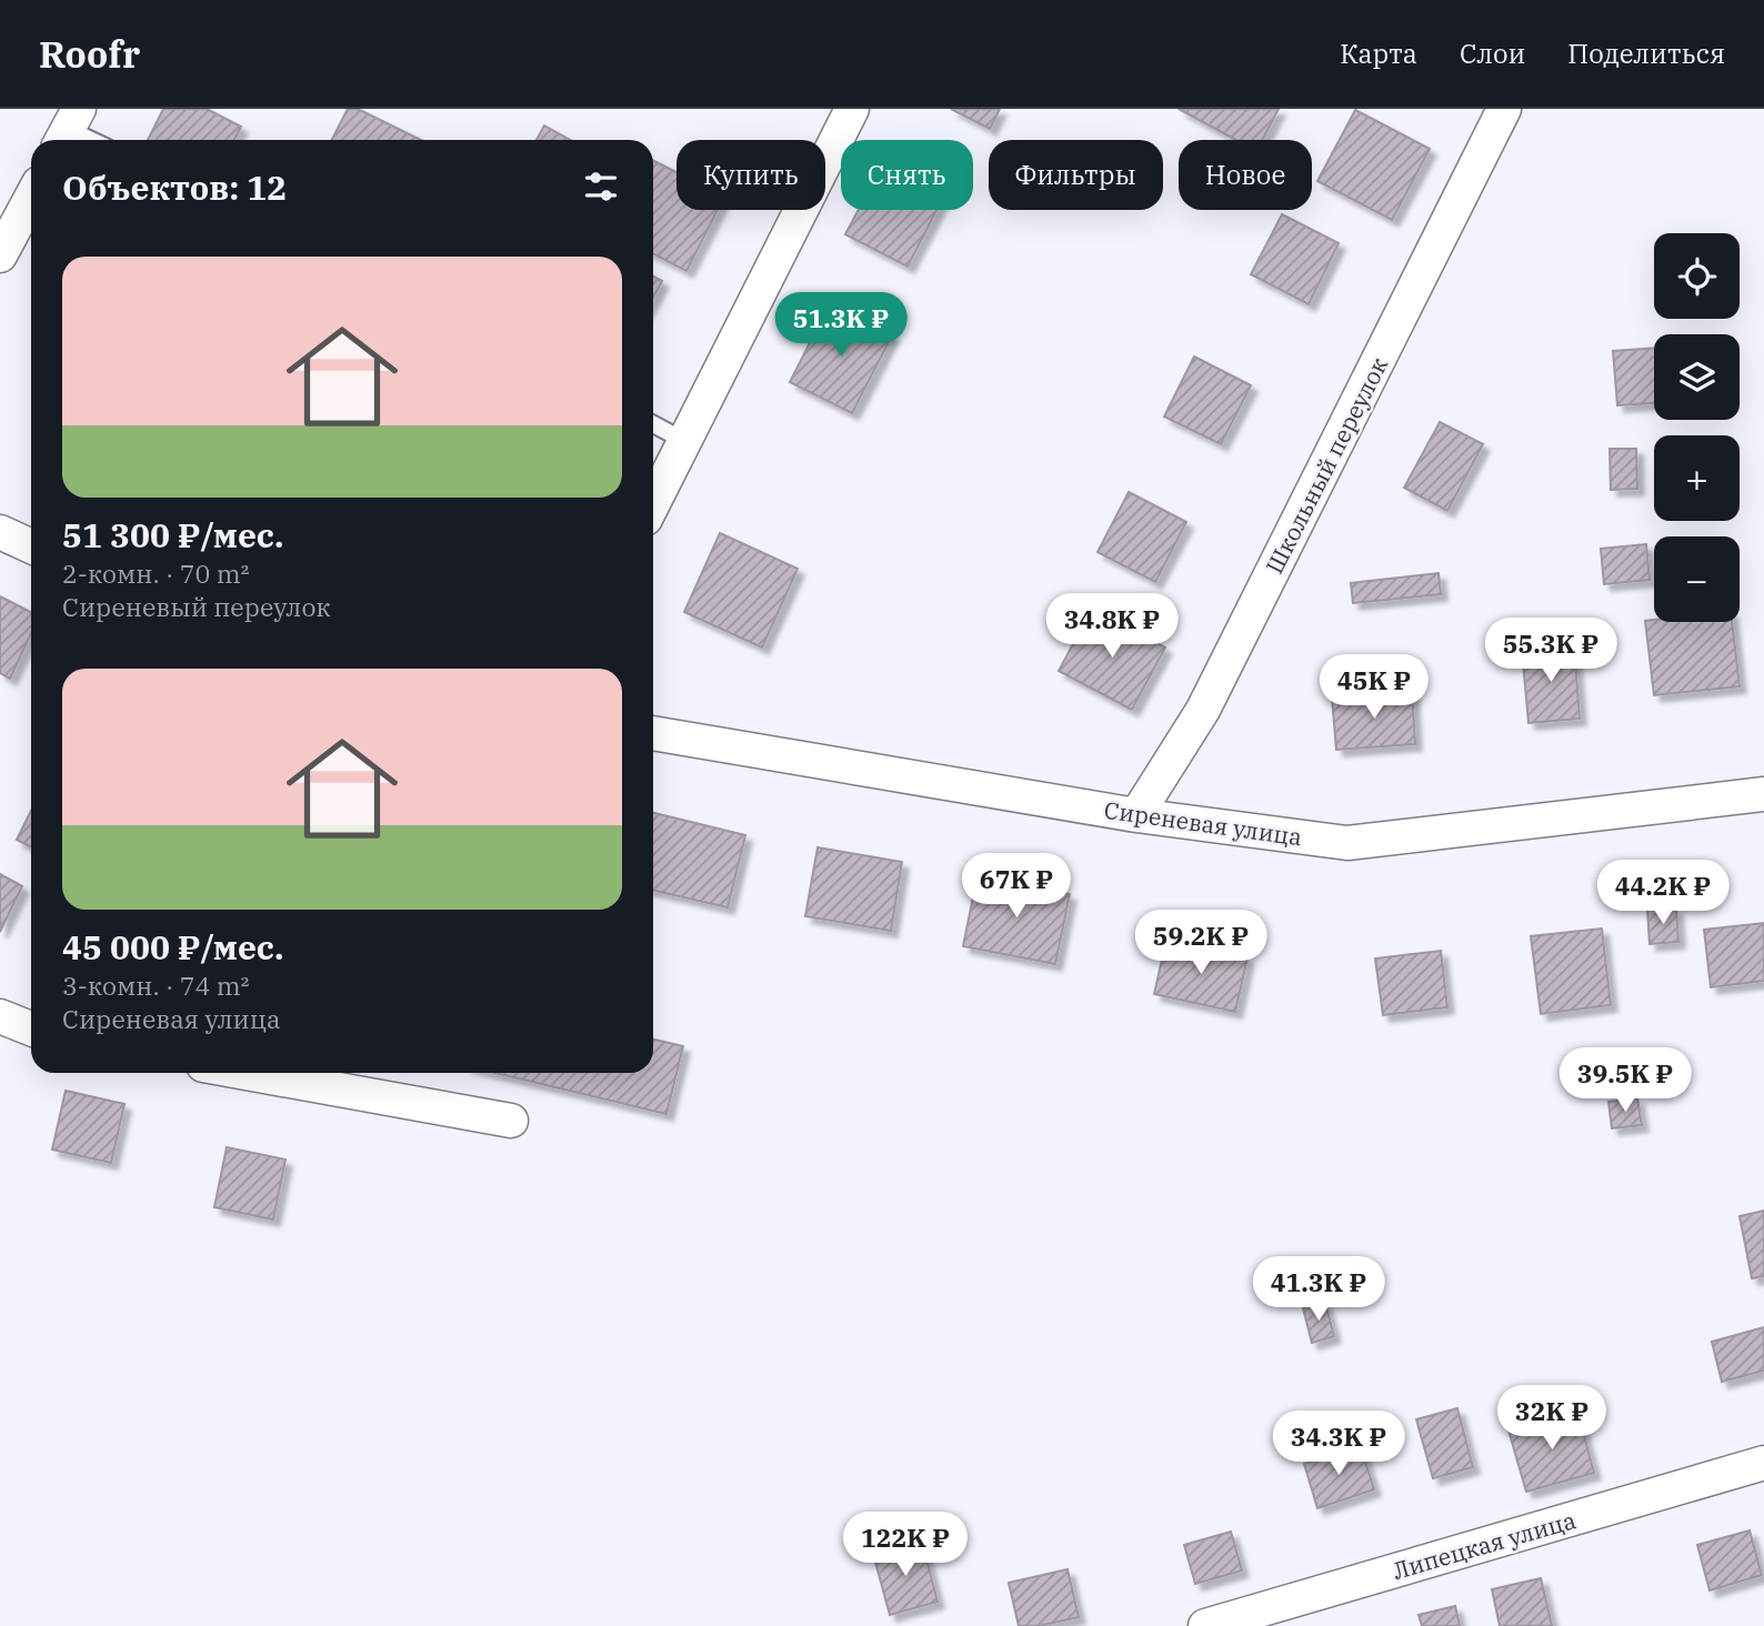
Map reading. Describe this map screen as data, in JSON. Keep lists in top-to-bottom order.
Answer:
{
  "streets": {
    "street": ["Школьный переулок", "Сиреневая улица", "Липецкая улица"]
  },
  "crossings": [
    ["Школьный переулок", "Сиреневая улица"]
  ],
  "page": {
    "header": "Roofr",
    "nav": ["Карта", "Слои", "Поделиться"],
    "chip": [
      "Купить",
      "Снять",
      "Фильтры",
      "Новое"
    ],
    "heading": "Объектов: 12",
    "map_buttons": ["+", "−"],
    "list": [
      {
        "name": "51 300 ₽/мес.",
        "note": "2-комн. · 70 m² · Сиреневый переулок"
      },
      {
        "name": "45 000 ₽/мес.",
        "note": "3-комн. · 74 m² · Сиреневая улица"
      }
    ],
    "price": [
      "51.3K ₽",
      "34.8K ₽",
      "55.3K ₽",
      "45K ₽",
      "67K ₽",
      "44.2K ₽",
      "59.2K ₽",
      "39.5K ₽",
      "41.3K ₽",
      "32K ₽",
      "34.3K ₽",
      "122K ₽"
    ]
  }
}
